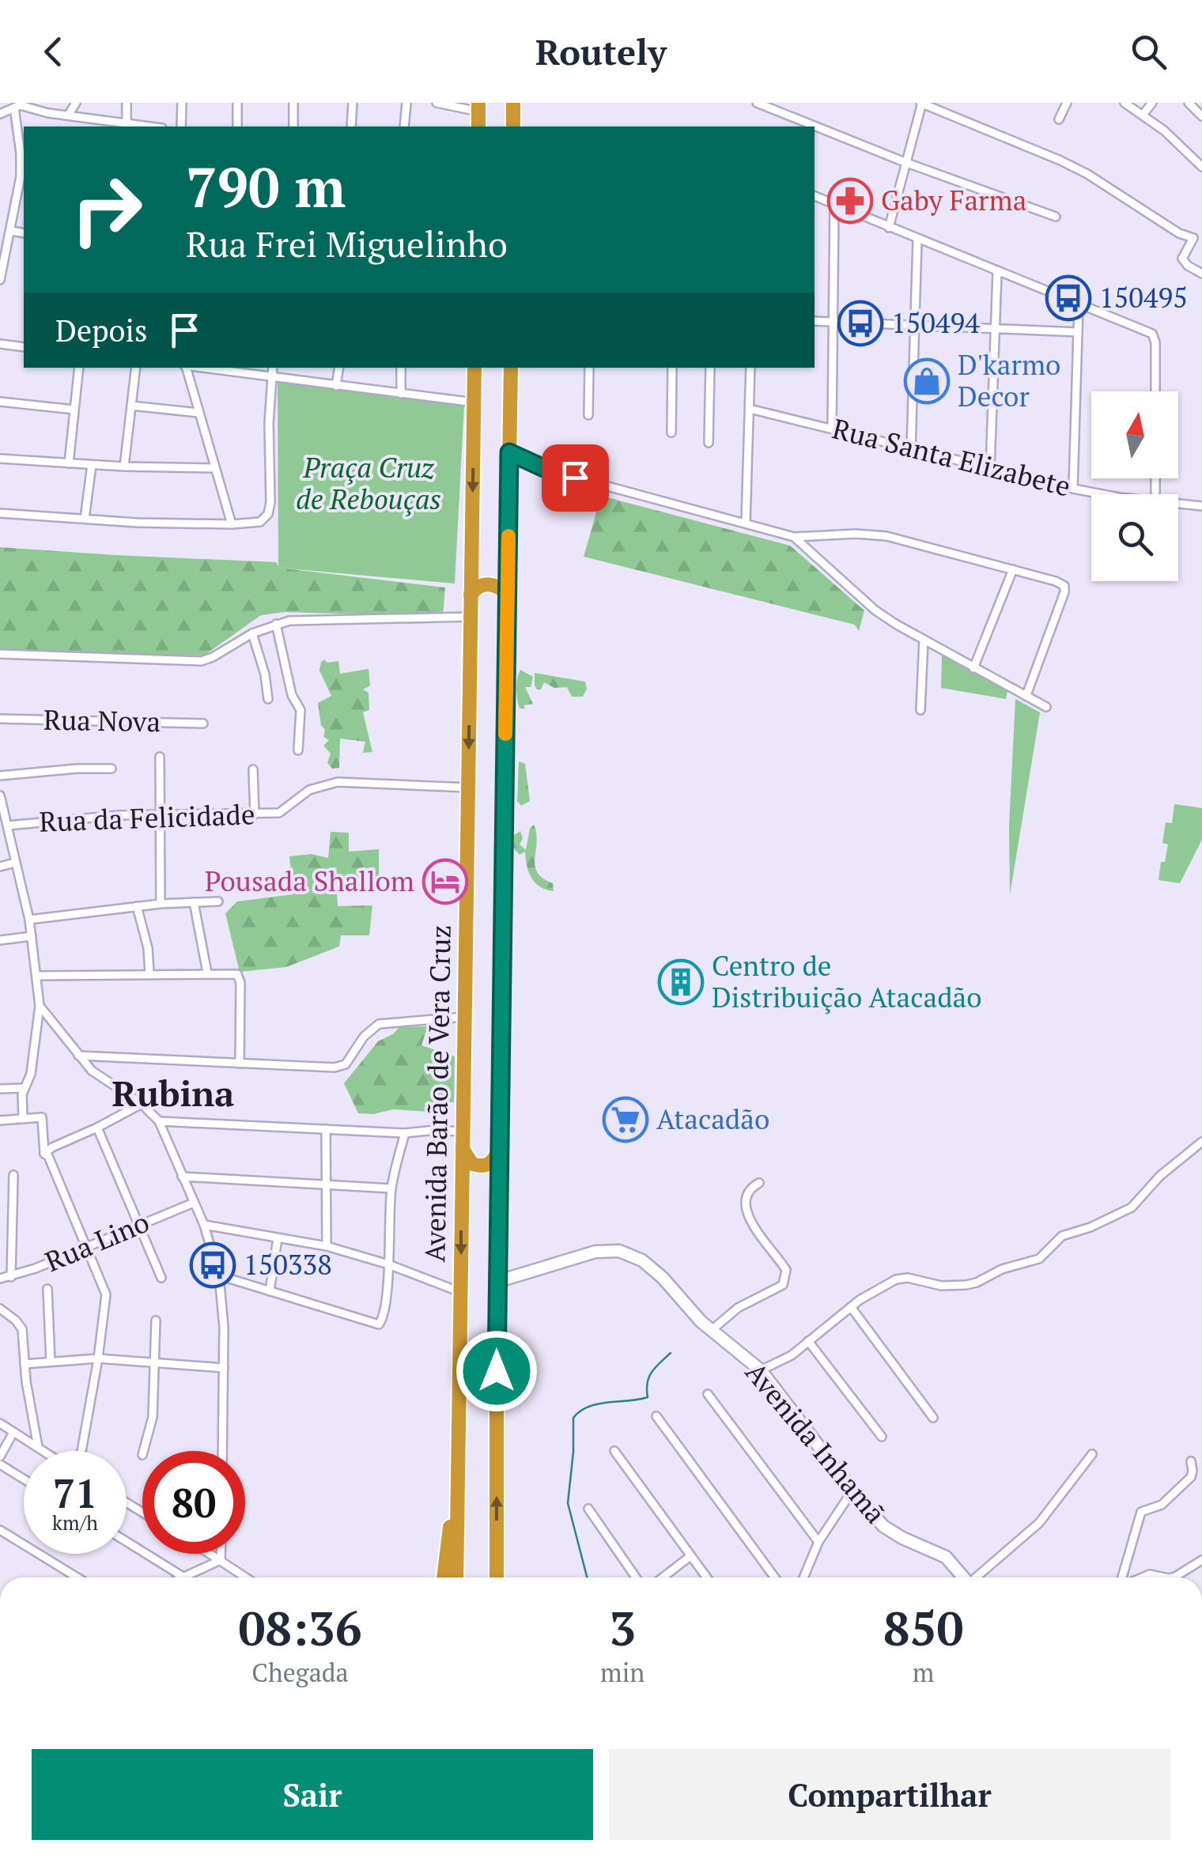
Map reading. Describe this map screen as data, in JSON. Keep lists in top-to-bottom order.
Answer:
{
  "streets": {
    "highway": ["Avenida Barão de Vera Cruz"],
    "street": [
      "Rua Santa Elizabete",
      "Rua Nova",
      "Rua da Felicidade",
      "Rua Lino",
      "Avenida Inhamã"
    ]
  },
  "crossings": [
    ["Rua da Felicidade", "Avenida Barão de Vera Cruz"]
  ],
  "districts": ["Rubina"],
  "parks": ["Praça Cruz de Rebouças"],
  "places": {
    "pharmacy": ["Gaby Farma"],
    "bus stop": ["150495", "150494", "150338"],
    "shop": ["D'karmo Decor"],
    "hotel": ["Pousada Shallom"],
    "building": ["Centro de Distribuição Atacadão"],
    "supermarket": ["Atacadão"]
  },
  "north": "top",
  "page": {
    "header": "Routely",
    "turn": ["790 m", "Rua Frei Miguelinho"],
    "then": "Depois",
    "speed": "71 km/h",
    "limit": "80",
    "eta": [
      "08:36",
      "Chegada",
      "3",
      "min",
      "850",
      "m"
    ],
    "buttons": ["Sair", "Compartilhar"]
  }
}
